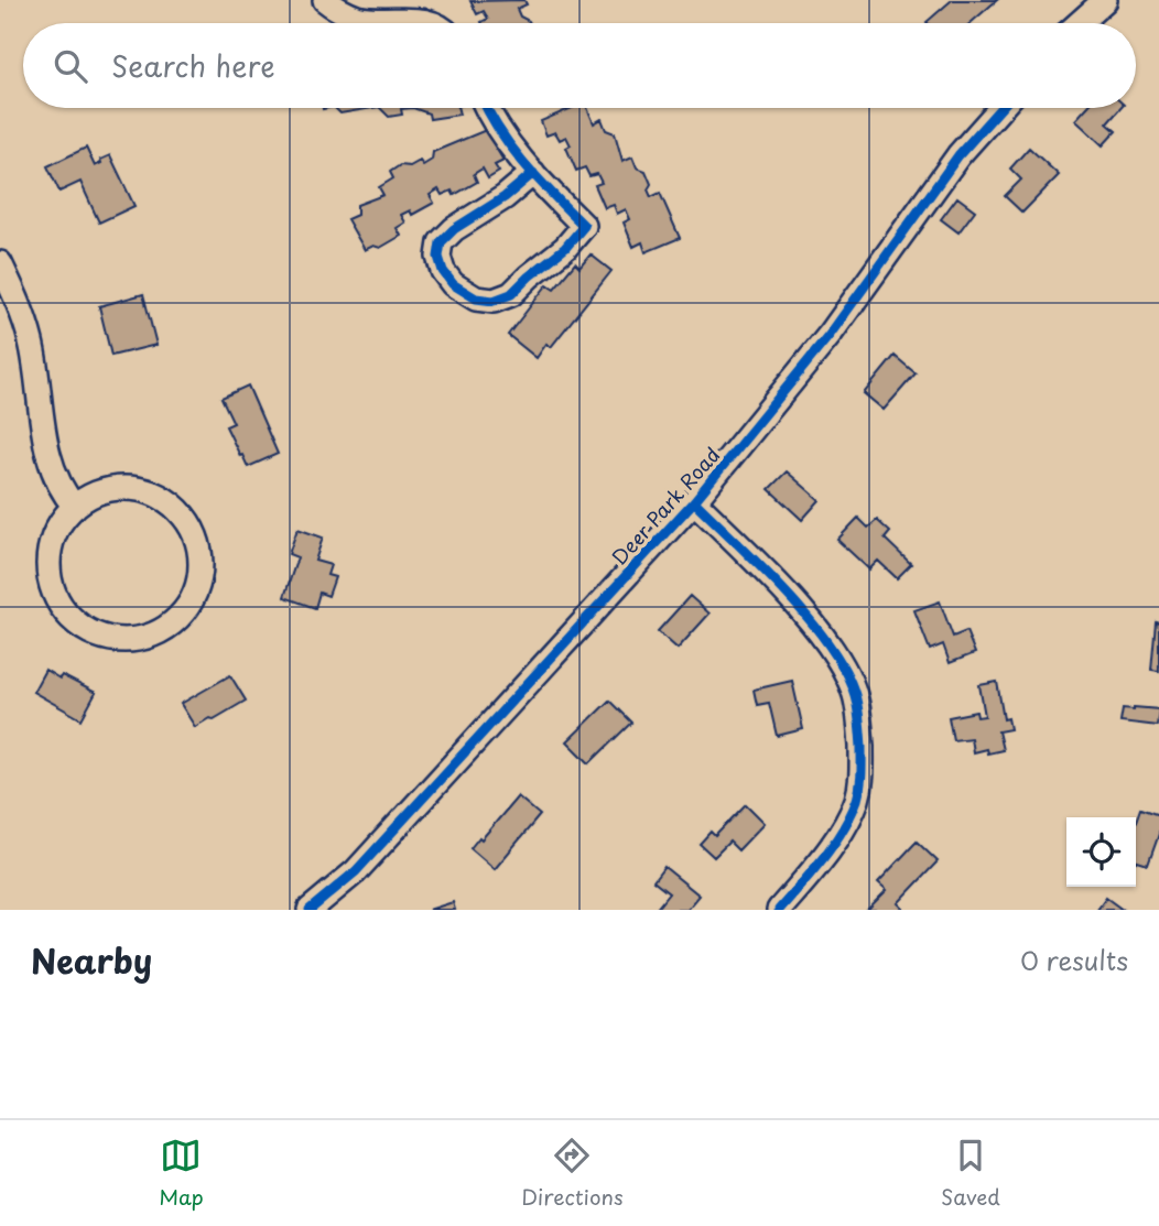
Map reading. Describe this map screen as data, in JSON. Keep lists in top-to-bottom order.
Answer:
{
  "streets": {
    "street": ["Deer Park Road"]
  },
  "page": {
    "search": "Search here",
    "heading": ["Nearby", "0 results"],
    "nav": ["Map", "Directions", "Saved"]
  }
}
